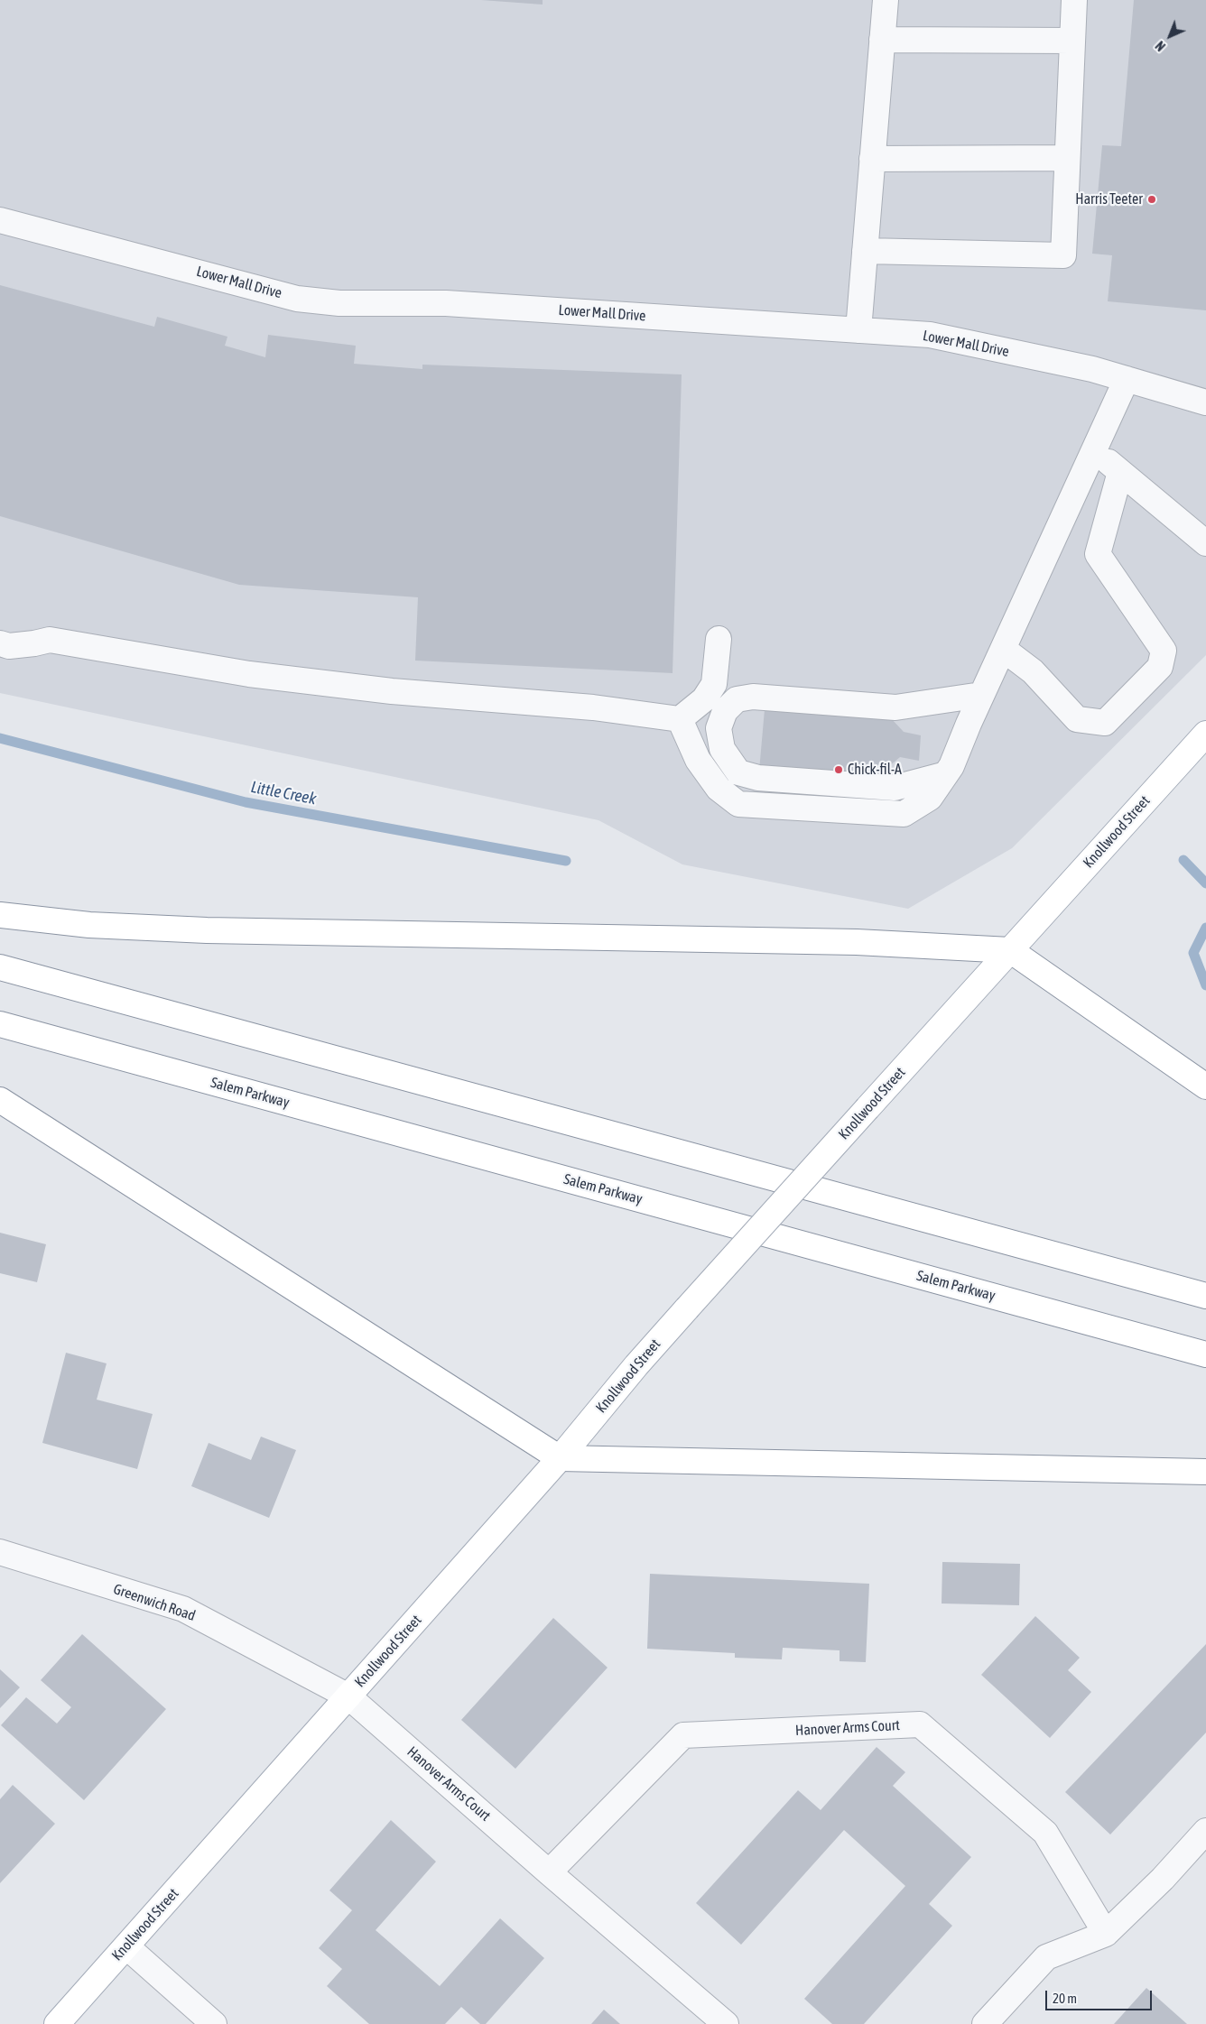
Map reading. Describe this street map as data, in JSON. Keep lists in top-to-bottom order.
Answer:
{
  "streets": {
    "main road": ["Knollwood Street", "Salem Parkway"],
    "street": ["Lower Mall Drive", "Greenwich Road", "Hanover Arms Court"]
  },
  "crossings": [
    ["Knollwood Street", "Greenwich Road"],
    ["Knollwood Street", "Hanover Arms Court"],
    ["Greenwich Road", "Hanover Arms Court"]
  ],
  "water": ["Little Creek"],
  "places": ["Harris Teeter", "Chick-fil-A"],
  "scale_bar": "20 m",
  "north": "bottom left"
}
